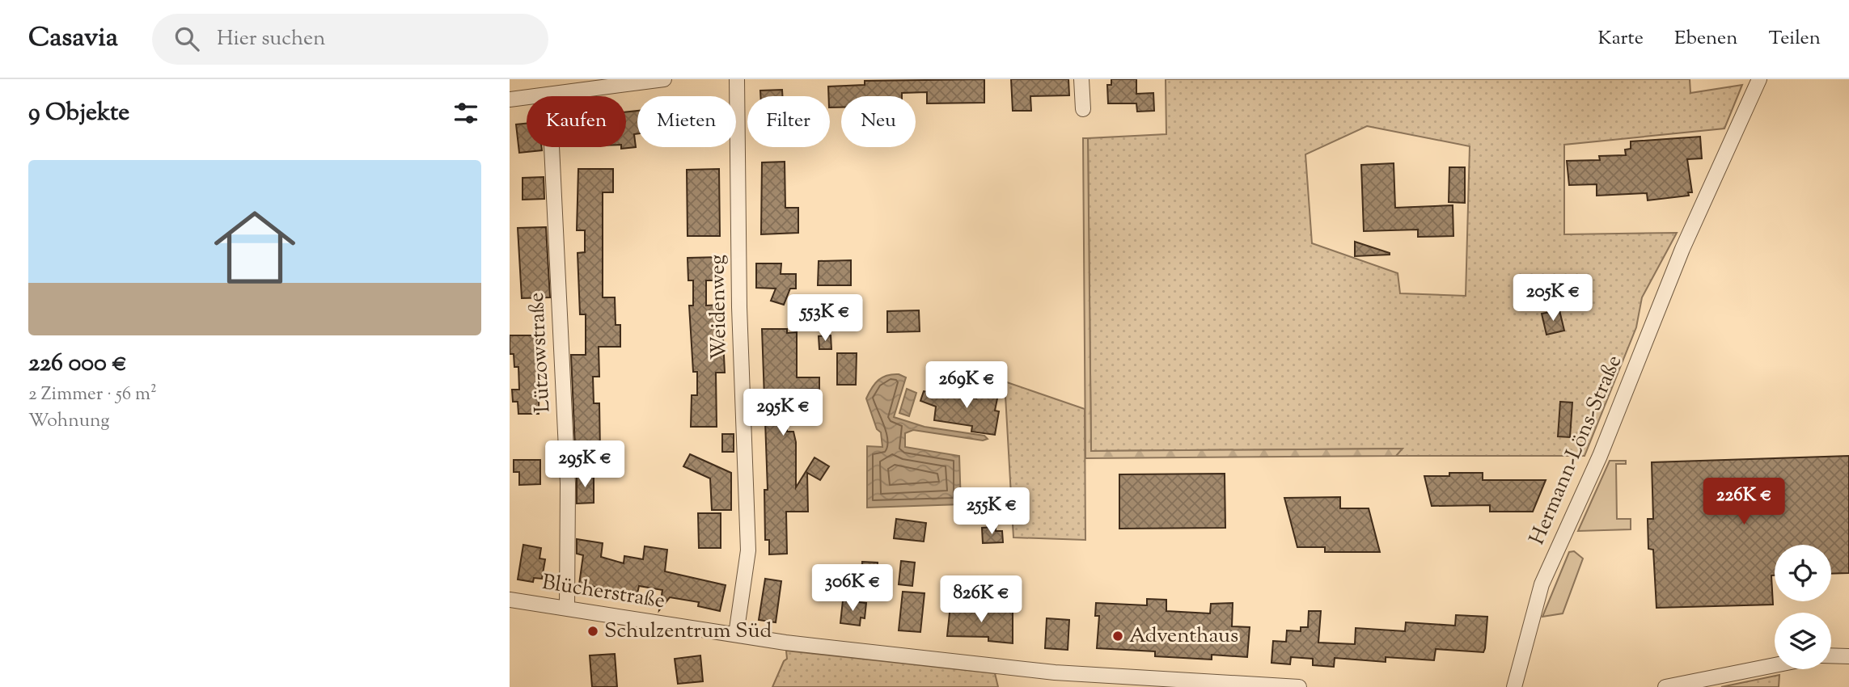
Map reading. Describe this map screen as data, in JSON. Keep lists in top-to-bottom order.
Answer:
{
  "streets": {
    "street": [
      "Weidenweg",
      "Lützowstraße",
      "Hermann-Löns-Straße",
      "Blücherstraße"
    ]
  },
  "crossings": [
    ["Weidenweg", "Blücherstraße"],
    ["Lützowstraße", "Blücherstraße"]
  ],
  "places": ["Schulzentrum Süd", "Adventhaus"],
  "page": {
    "header": "Casavia",
    "search": "Hier suchen",
    "nav": ["Karte", "Ebenen", "Teilen"],
    "heading": "9 Objekte",
    "chip": [
      "Kaufen",
      "Mieten",
      "Filter",
      "Neu"
    ],
    "list": [
      {
        "name": "226 000 €",
        "note": "2 Zimmer · 56 m² · Wohnung"
      }
    ],
    "price": [
      "205K €",
      "553K €",
      "269K €",
      "295K €",
      "295K €",
      "226K €",
      "255K €",
      "306K €",
      "826K €"
    ]
  }
}
